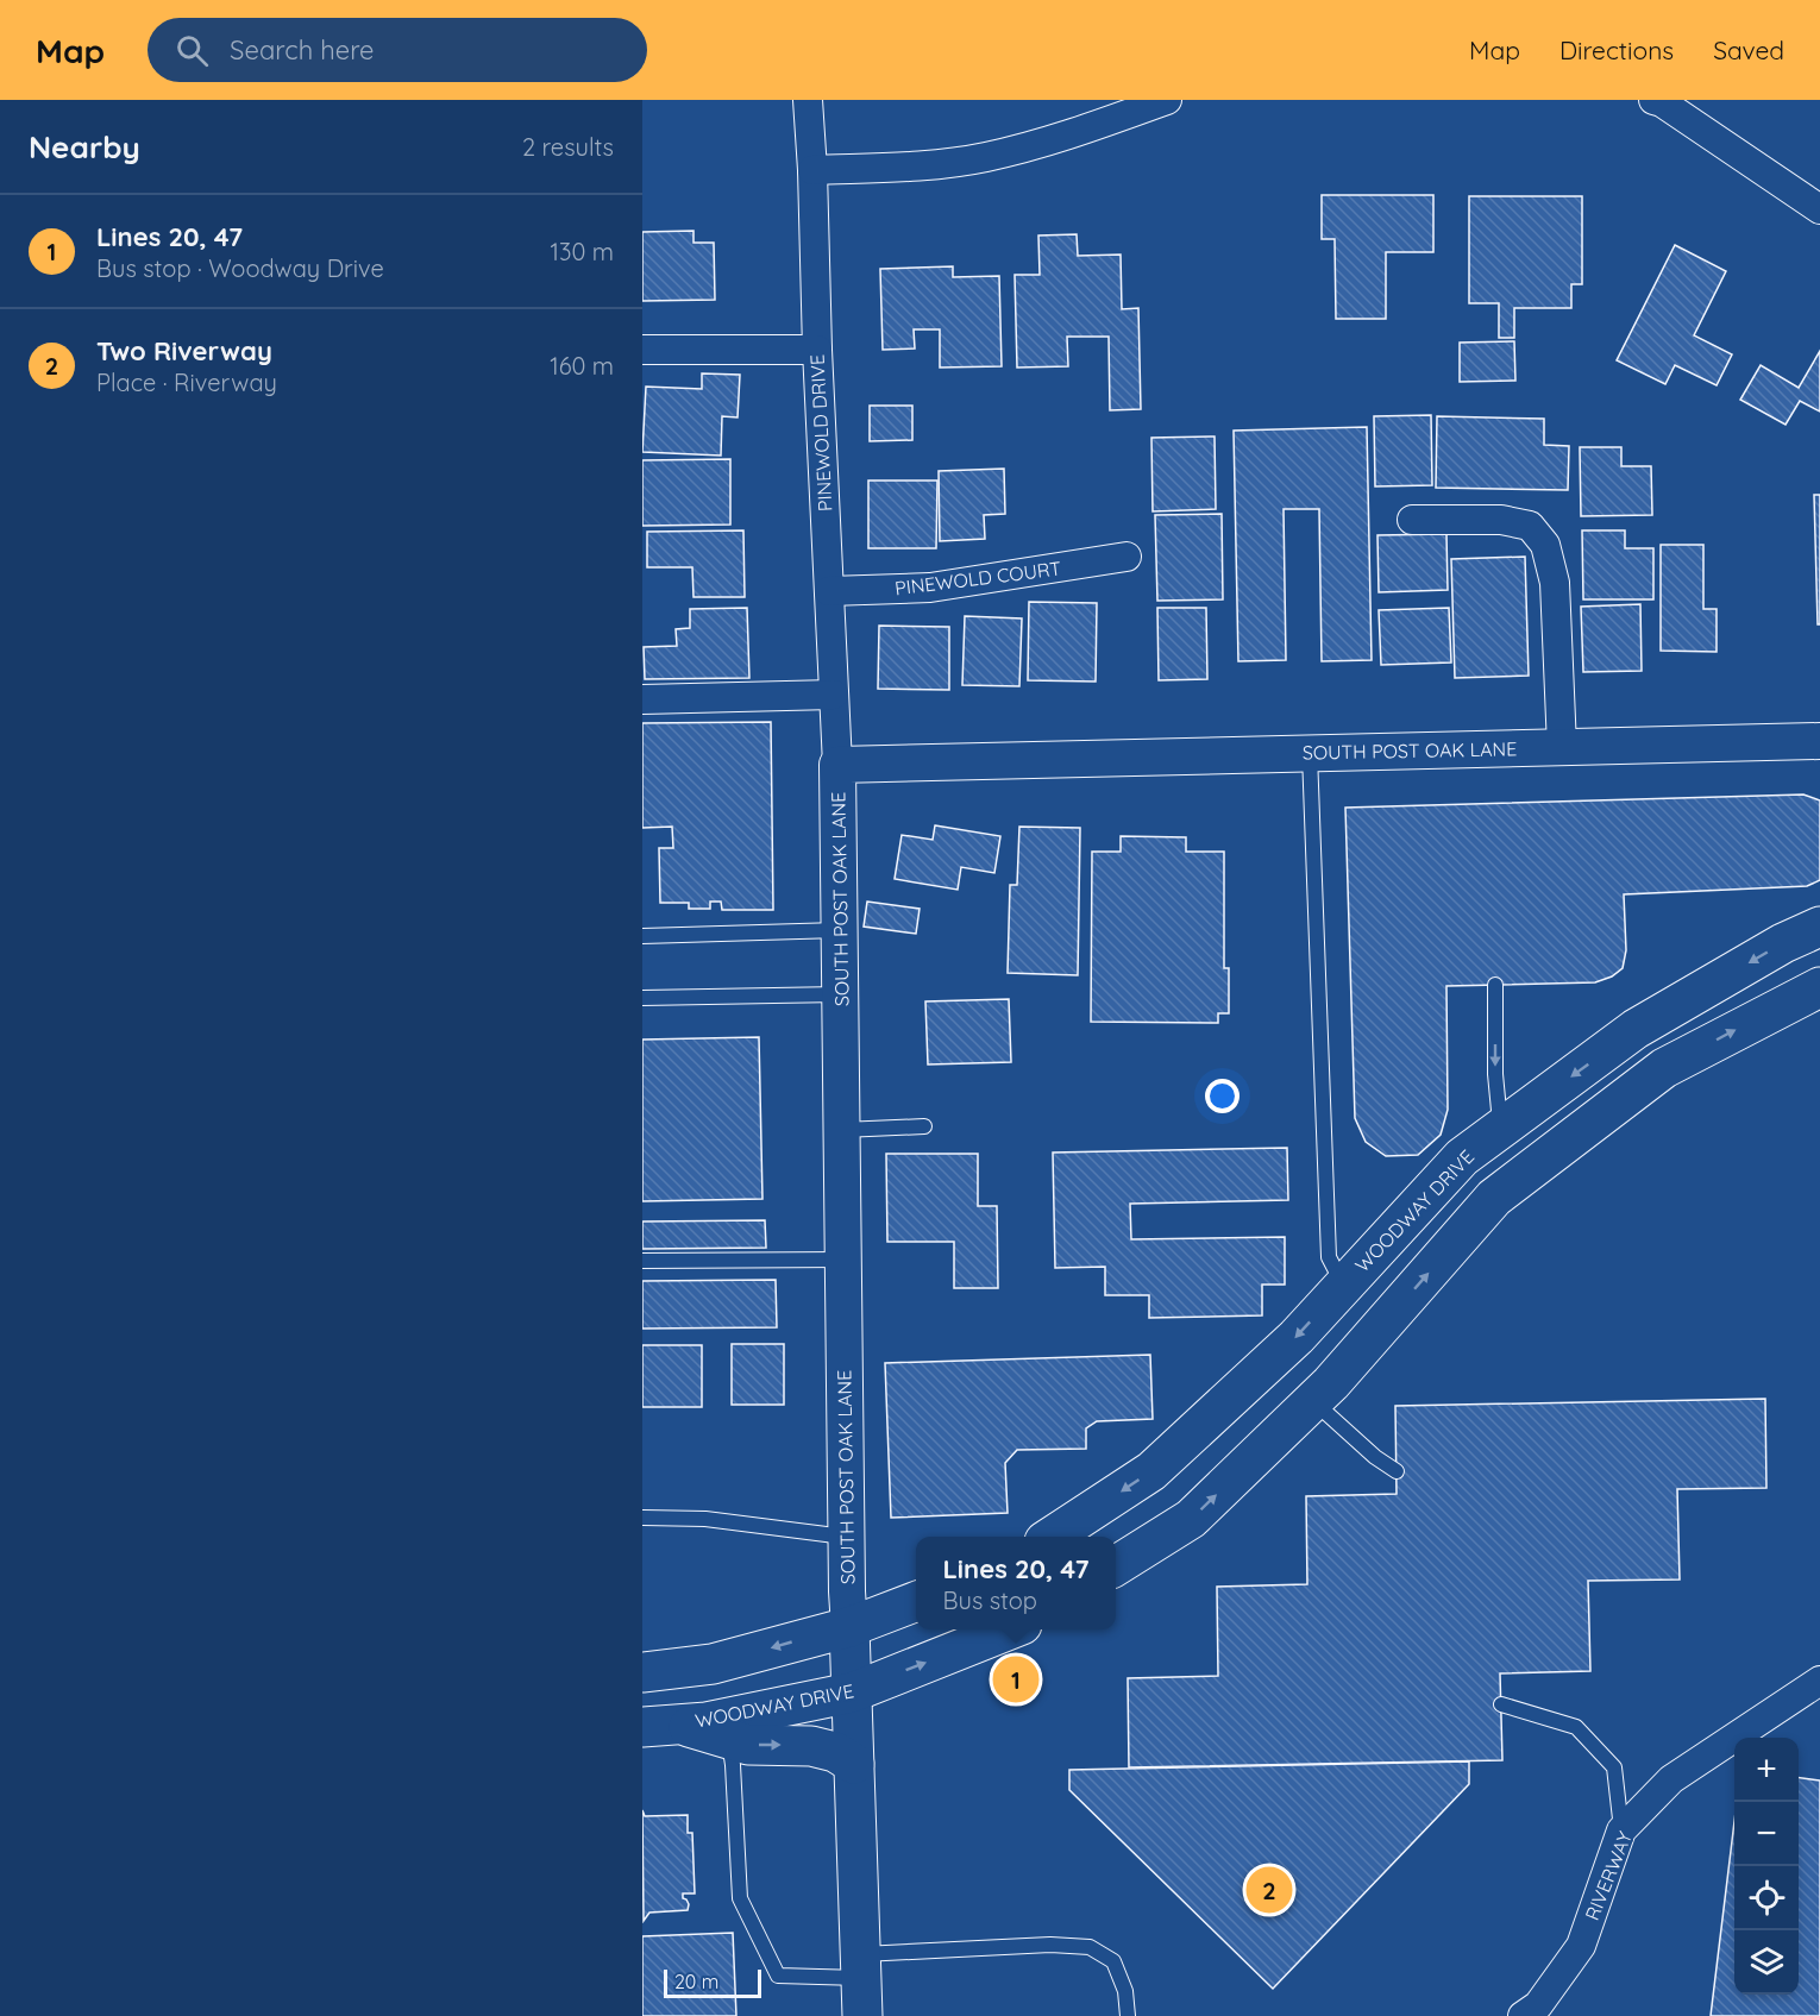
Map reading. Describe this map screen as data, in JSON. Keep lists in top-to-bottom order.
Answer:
{
  "streets": {
    "main road": ["SOUTH POST OAK LANE", "WOODWAY DRIVE"],
    "street": ["PINEWOLD DRIVE", "PINEWOLD COURT", "RIVERWAY"]
  },
  "crossings": [
    ["PINEWOLD DRIVE", "PINEWOLD COURT"],
    ["PINEWOLD DRIVE", "SOUTH POST OAK LANE"],
    ["SOUTH POST OAK LANE", "WOODWAY DRIVE"]
  ],
  "scale_bar": "20 m",
  "page": {
    "header": "Map",
    "search": "Search here",
    "nav": ["Map", "Directions", "Saved"],
    "heading": ["Nearby", "2 results"],
    "list": [
      {
        "mark": "1",
        "name": "Lines 20, 47",
        "note": "Bus stop · Woodway Drive",
        "value": "130 m"
      },
      {
        "mark": "2",
        "name": "Two Riverway",
        "note": "Place · Riverway",
        "value": "160 m"
      }
    ],
    "popup": ["Lines 20, 47", "Bus stop"],
    "pins": ["1", "2"],
    "map_buttons": ["+", "−"],
    "scale": "20 m"
  }
}
